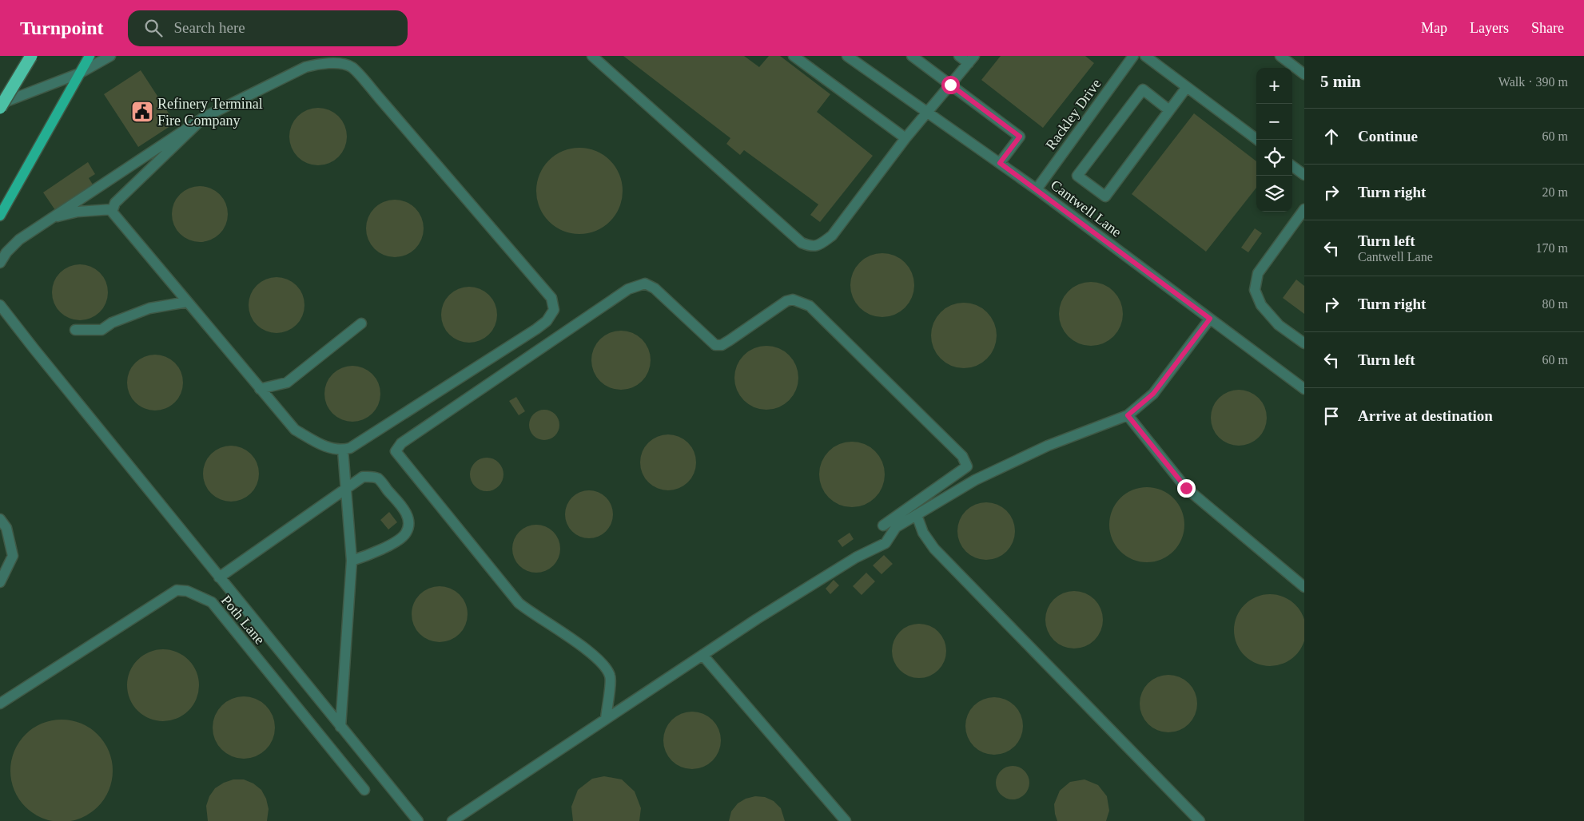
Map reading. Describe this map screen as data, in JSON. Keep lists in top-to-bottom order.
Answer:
{
  "streets": {
    "street": ["Rackley Drive", "Cantwell Lane", "Poth Lane"]
  },
  "crossings": [
    ["Rackley Drive", "Cantwell Lane"]
  ],
  "places": {
    "public building": ["Refinery Terminal Fire Company"]
  },
  "page": {
    "header": "Turnpoint",
    "search": "Search here",
    "nav": ["Map", "Layers", "Share"],
    "heading": ["5 min", "Walk · 390 m"],
    "map_buttons": ["+", "−"],
    "list": [
      ["Continue", "60 m"],
      ["Turn right", "20 m"],
      ["Turn left", "Cantwell Lane", "170 m"],
      ["Turn right", "80 m"],
      ["Turn left", "60 m"],
      "Arrive at destination"
    ]
  }
}
